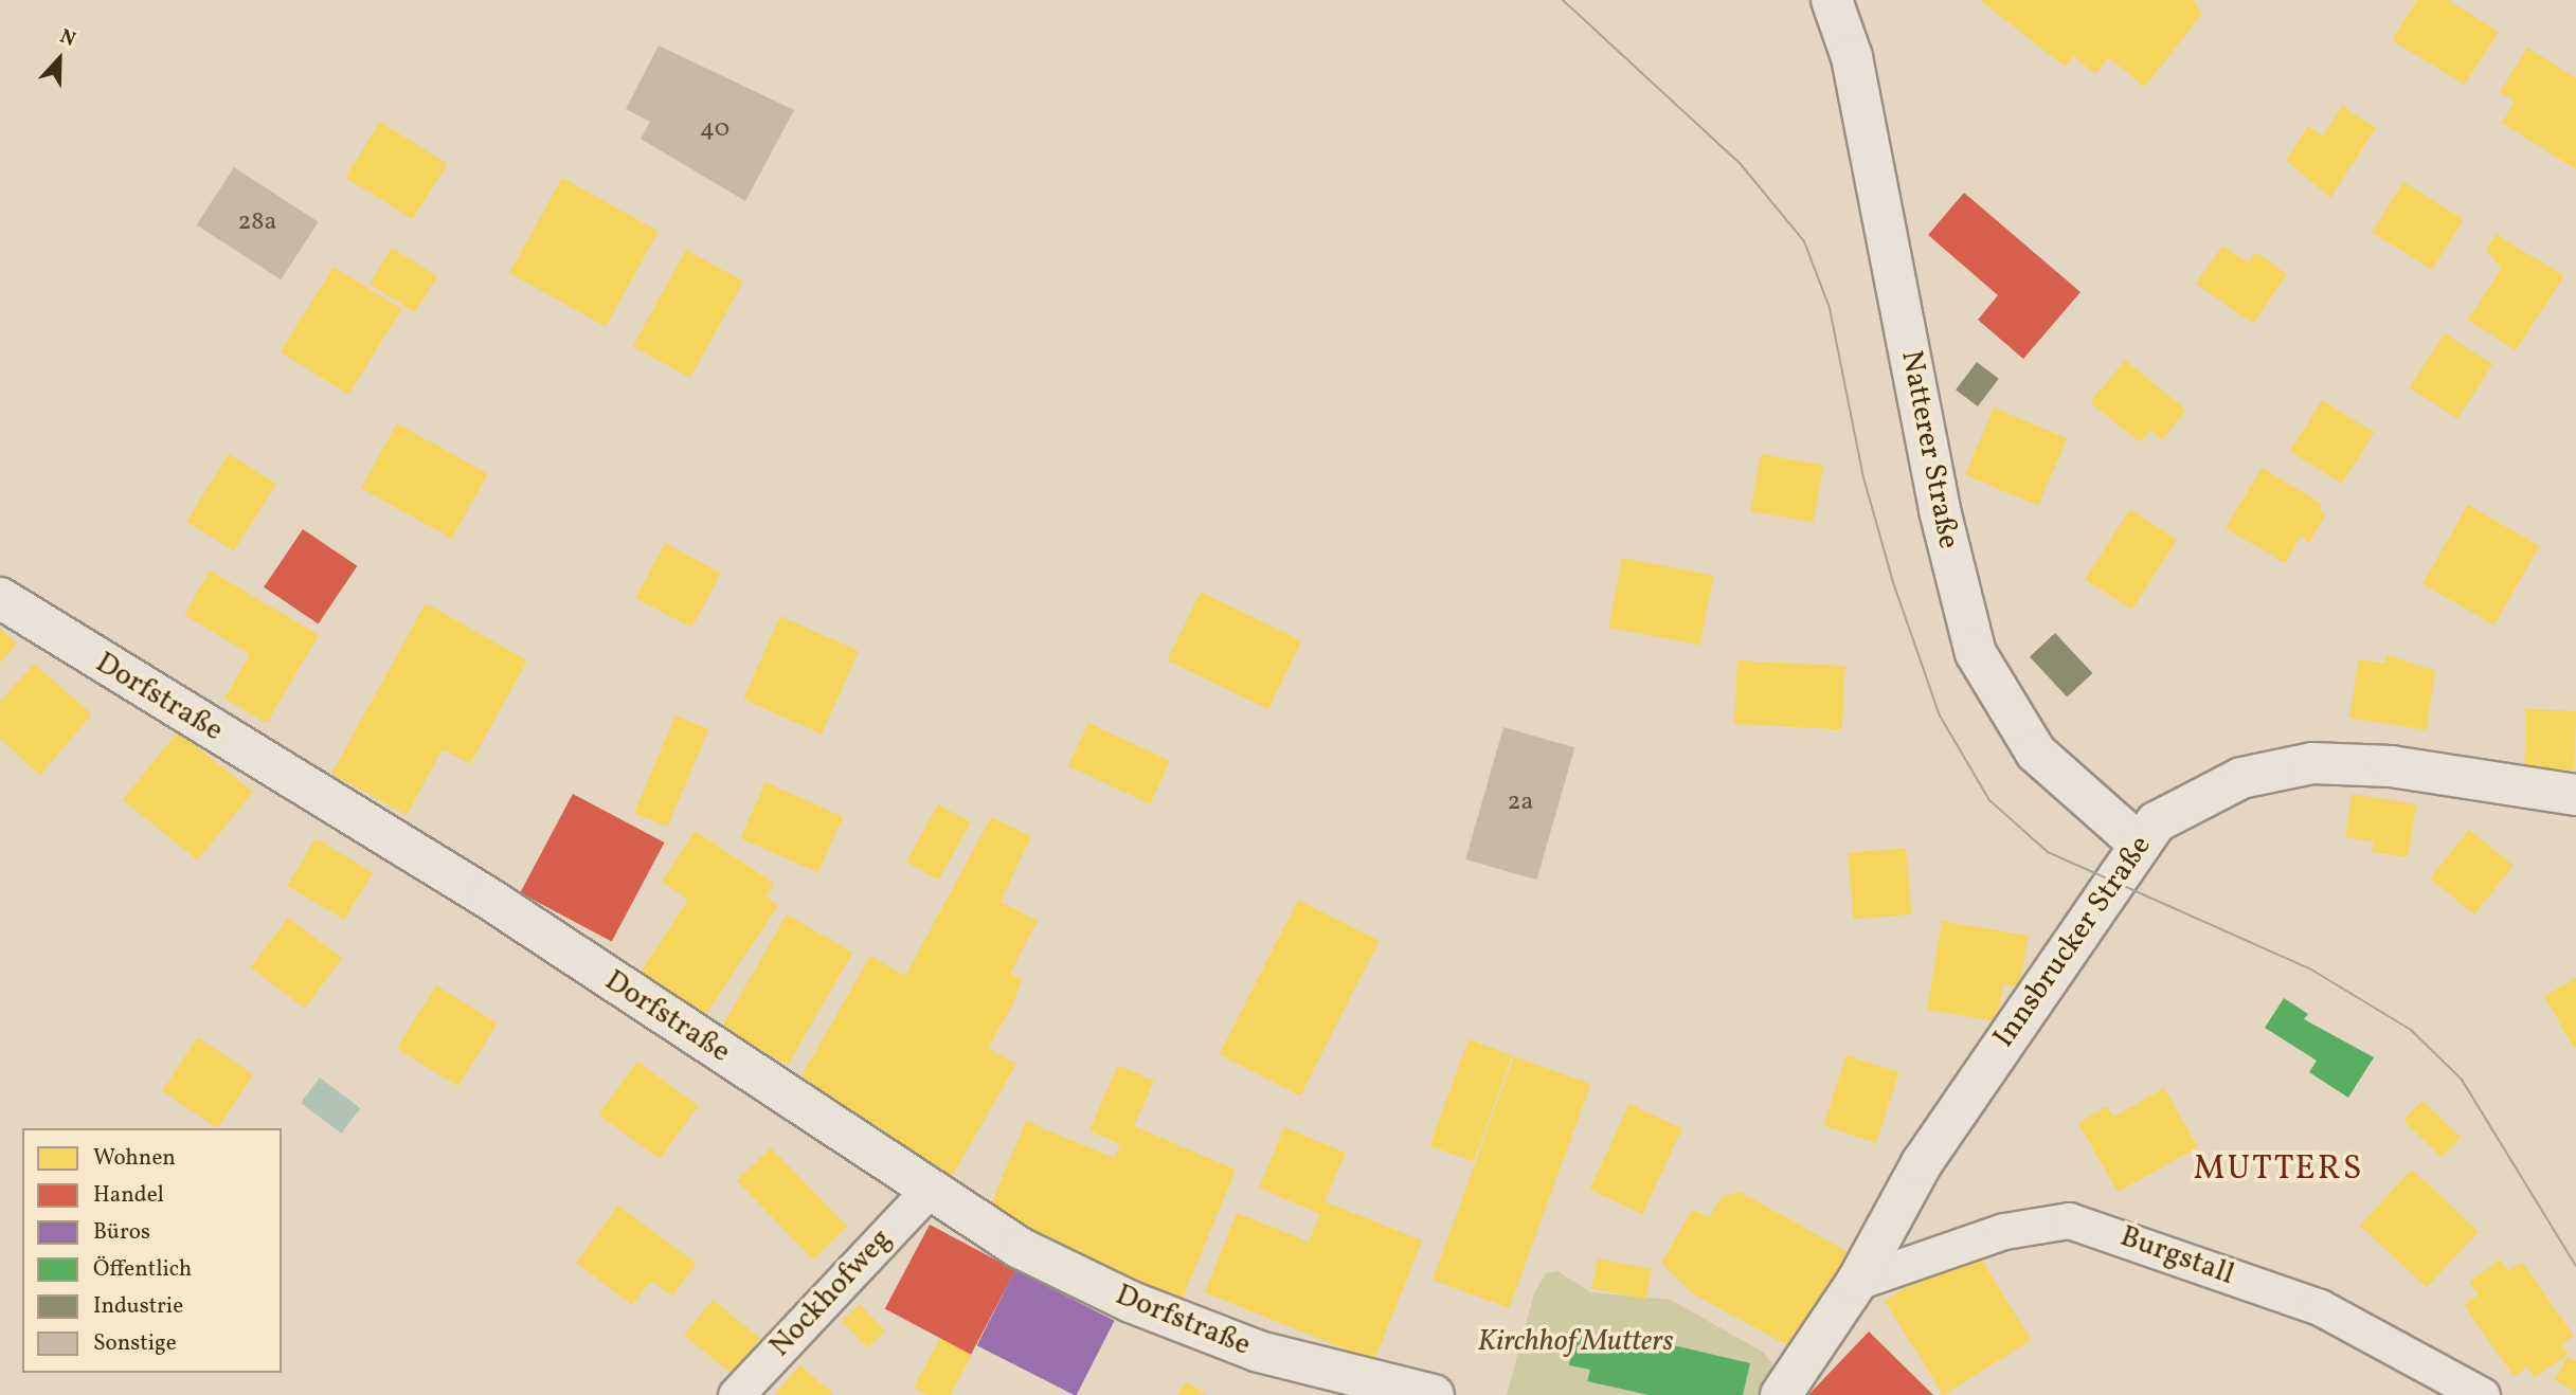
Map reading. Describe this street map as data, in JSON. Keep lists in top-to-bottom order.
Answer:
{
  "streets": {
    "main road": ["Natterer Straße", "Dorfstraße", "Innsbrucker Straße"],
    "street": ["Burgstall", "Nockhofweg"]
  },
  "crossings": [
    ["Natterer Straße", "Innsbrucker Straße"],
    ["Dorfstraße", "Nockhofweg"],
    ["Innsbrucker Straße", "Burgstall"]
  ],
  "districts": ["MUTTERS"],
  "parks": ["Kirchhof Mutters"],
  "house_numbers": ["40", "28a", "2a"],
  "legend": [
    "Wohnen",
    "Handel",
    "Büros",
    "Öffentlich",
    "Industrie",
    "Sonstige"
  ],
  "north": "top"
}
